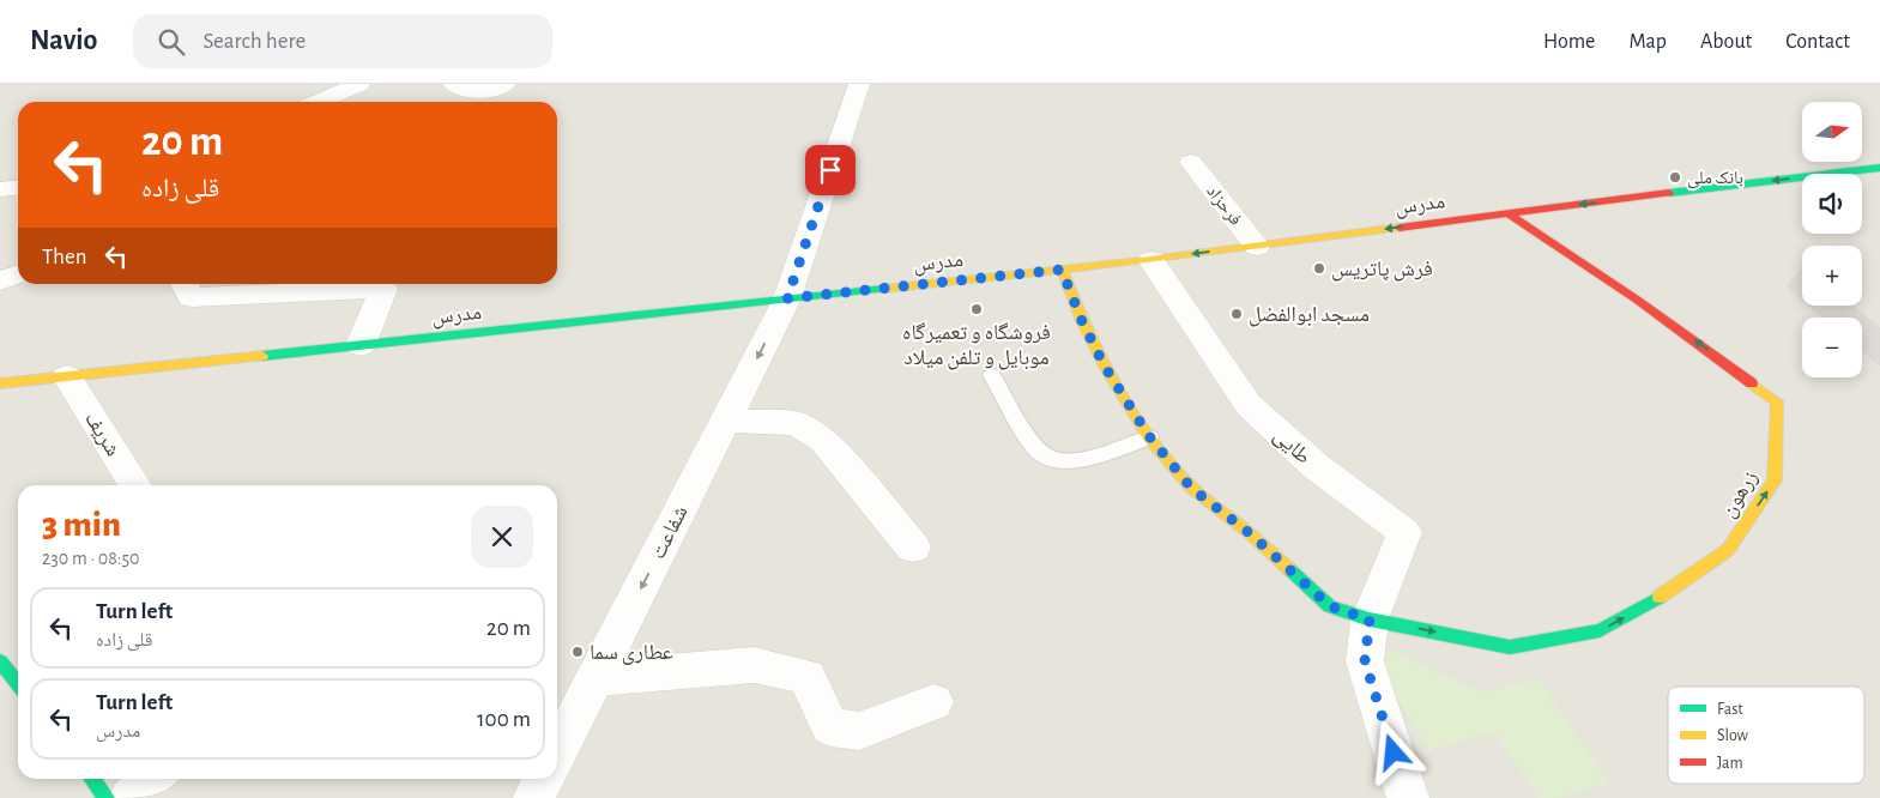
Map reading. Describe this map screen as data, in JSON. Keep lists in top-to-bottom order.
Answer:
{
  "streets": {
    "main road": ["مدرس", "زرهون"],
    "street": [
      "فرحزاد",
      "شریف",
      "طایی",
      "شفاعت"
    ]
  },
  "crossings": [
    ["مدرس", "فرحزاد"],
    ["مدرس", "شریف"],
    ["مدرس", "طایی"],
    ["مدرس", "زرهون"],
    ["مدرس", "شفاعت"],
    ["طایی", "زرهون"]
  ],
  "one_way": ["مدرس", "شفاعت"],
  "places": [
    "بانک ملی",
    "فرش پاتریس",
    "فروشگاه و تعمیرگاه موبایل و تلفن میلاد",
    "مسجد ابوالفضل",
    "عطاری سما"
  ],
  "legend": ["Fast", "Slow", "Jam"],
  "north": "right",
  "page": {
    "header": "Navio",
    "search": "Search here",
    "nav": [
      "Home",
      "Map",
      "About",
      "Contact"
    ],
    "map_buttons": ["+", "−"],
    "turn": ["20 m", "قلی زاده"],
    "then": "Then",
    "heading": ["3 min", "230 m · 08:50"],
    "list": [
      {
        "name": "Turn left",
        "note": "قلی زاده",
        "value": "20 m"
      },
      {
        "name": "Turn left",
        "note": "مدرس",
        "value": "100 m"
      }
    ]
  }
}
